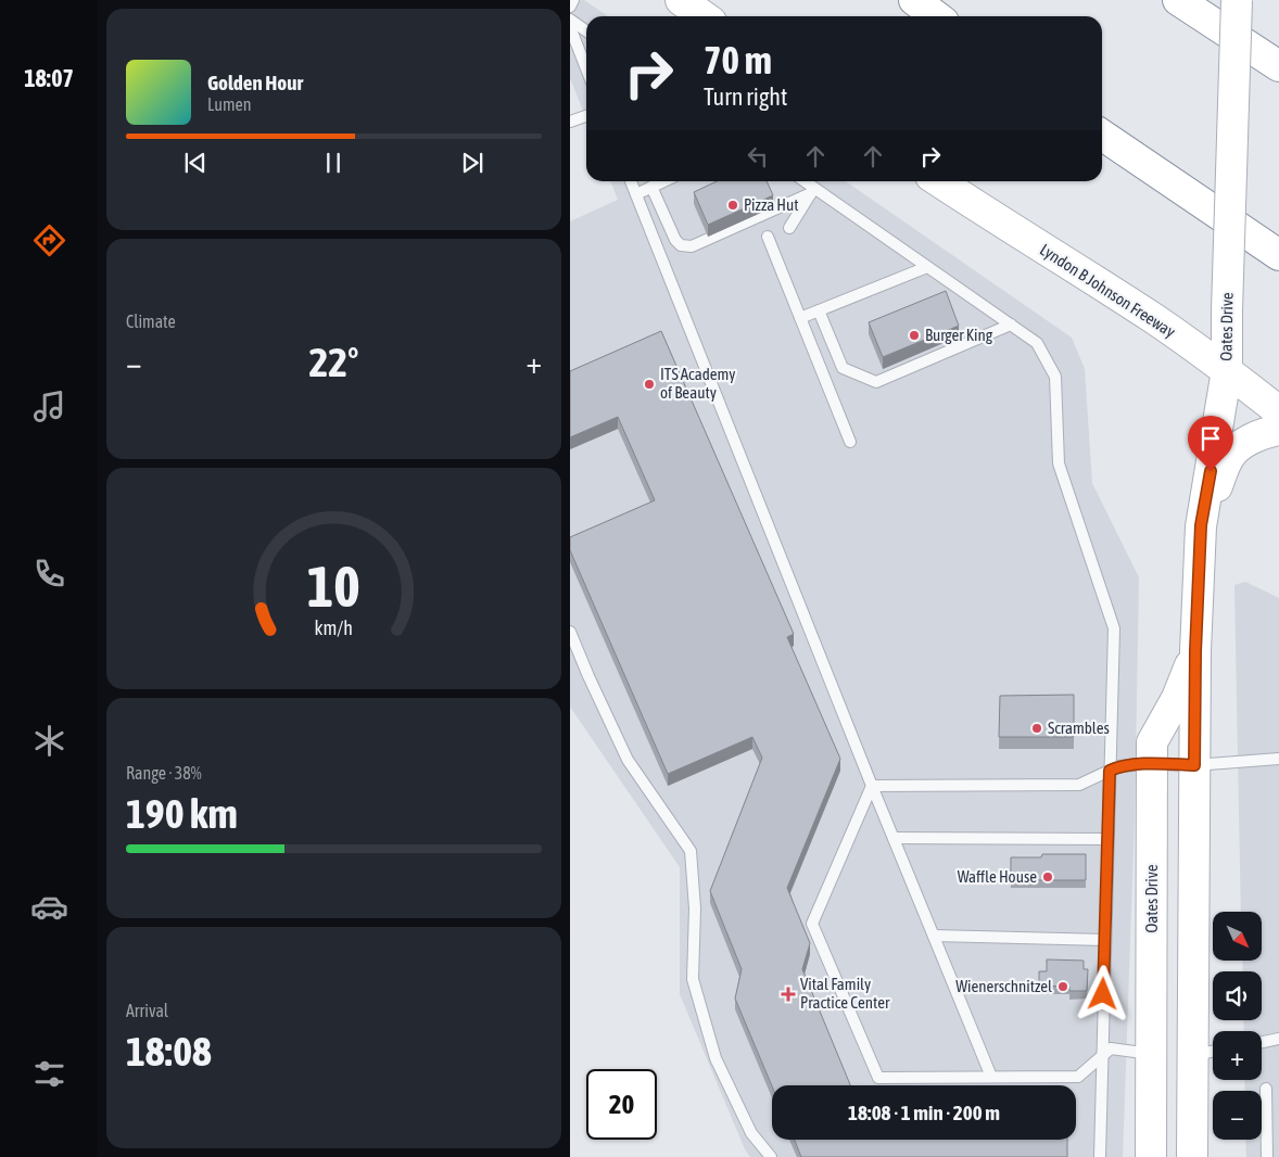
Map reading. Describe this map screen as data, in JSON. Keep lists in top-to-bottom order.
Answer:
{
  "streets": {
    "main road": ["Lyndon B Johnson Freeway", "Oates Drive"]
  },
  "crossings": [
    ["Lyndon B Johnson Freeway", "Oates Drive"]
  ],
  "places": {
    "other": [
      "Pizza Hut",
      "Burger King",
      "ITS Academy of Beauty",
      "Scrambles",
      "Waffle House",
      "Wienerschnitzel"
    ],
    "health": ["Vital Family Practice Center"]
  },
  "north": "bottom right",
  "page": {
    "tabs": "18:07",
    "turn": ["70 m", "Turn right"],
    "song": ["Golden Hour", "Lumen"],
    "tile": [
      "Climate",
      ["Range · 38%", "190 km"],
      ["Arrival", "18:08"]
    ],
    "heat": ["−", "22°", "+"],
    "map_buttons": ["+", "−"],
    "limit": "20",
    "trip": "18:08 · 1 min · 200 m",
    "gauge": ["10", "km/h"]
  }
}
